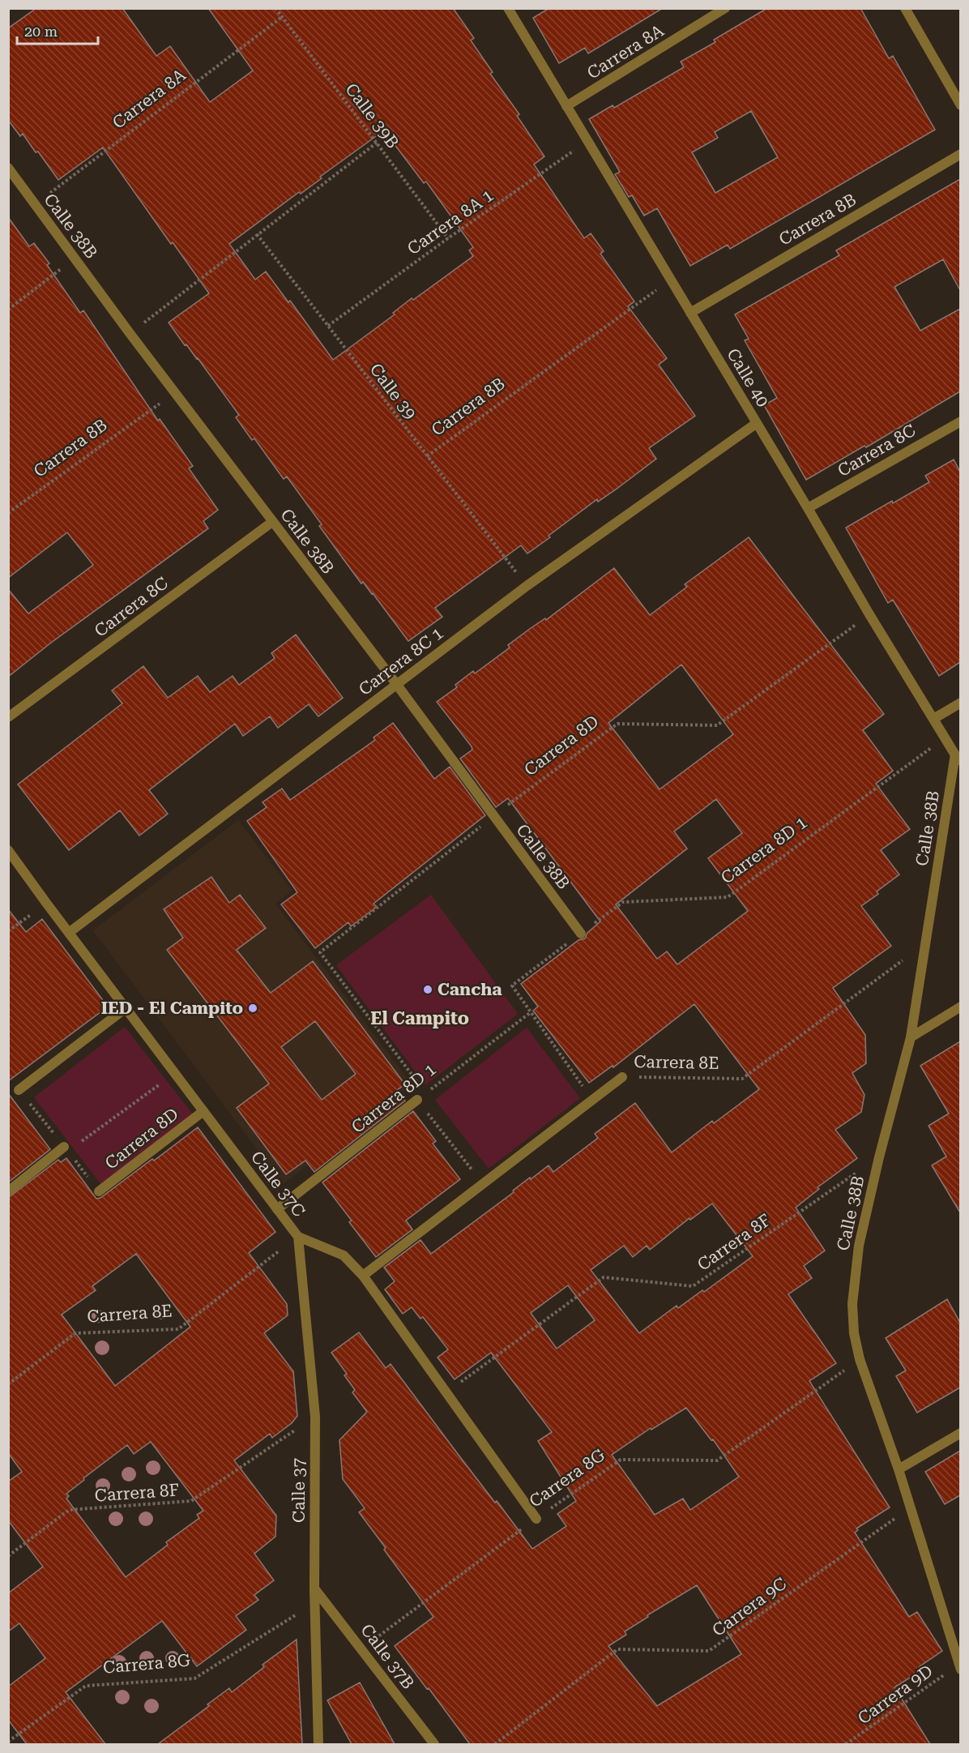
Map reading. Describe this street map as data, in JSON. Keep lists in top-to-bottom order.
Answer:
{
  "streets": {
    "street": [
      "Carrera 8A",
      "Carrera 8B",
      "Calle 38B",
      "Calle 40",
      "Carrera 8C",
      "Carrera 8C 1",
      "Carrera 8D",
      "Carrera 8D 1",
      "Carrera 8E",
      "Calle 37C",
      "Calle 37",
      "Calle 37B"
    ],
    "path": [
      "Calle 39B",
      "Carrera 8A 1",
      "Calle 39",
      "Carrera 8F",
      "Carrera 8G",
      "Carrera 9C",
      "Carrera 9D"
    ]
  },
  "crossings": [
    ["Carrera 8A", "Calle 39B"],
    ["Carrera 8A", "Calle 38B"],
    ["Carrera 8A", "Calle 40"],
    ["Calle 39B", "Carrera 8A 1"],
    ["Carrera 8B", "Calle 38B"],
    ["Carrera 8B", "Calle 40"],
    ["Carrera 8B", "Calle 39"],
    ["Carrera 8A 1", "Calle 40"],
    ["Carrera 8A 1", "Calle 39"],
    ["Calle 38B", "Calle 40"],
    ["Calle 38B", "Carrera 8C"],
    ["Calle 38B", "Carrera 8C 1"],
    ["Calle 38B", "Carrera 8D"],
    ["Calle 38B", "Carrera 8D 1"],
    ["Calle 38B", "Carrera 8E"],
    ["Calle 38B", "Carrera 8F"],
    ["Calle 38B", "Carrera 8G"],
    ["Calle 38B", "Carrera 9C"],
    ["Calle 38B", "Carrera 9D"],
    ["Calle 40", "Carrera 8C"],
    ["Calle 40", "Carrera 8C 1"],
    ["Calle 40", "Carrera 8D"],
    ["Calle 40", "Carrera 8D 1"],
    ["Calle 39", "Carrera 8C 1"],
    ["Carrera 8C 1", "Calle 37C"],
    ["Carrera 8D", "Carrera 8D 1"],
    ["Carrera 8D", "Calle 37C"],
    ["Carrera 8D 1", "Calle 37C"],
    ["Carrera 8E", "Calle 37C"],
    ["Carrera 8E", "Calle 37"],
    ["Calle 37C", "Carrera 8F"],
    ["Calle 37C", "Carrera 8G"],
    ["Calle 37C", "Calle 37"],
    ["Carrera 8F", "Calle 37"],
    ["Carrera 8G", "Calle 37"],
    ["Carrera 8G", "Calle 37B"],
    ["Calle 37", "Calle 37B"]
  ],
  "districts": ["El Campito"],
  "places": ["Cancha", "IED - El Campito"],
  "scale_bar": "20 m"
}
